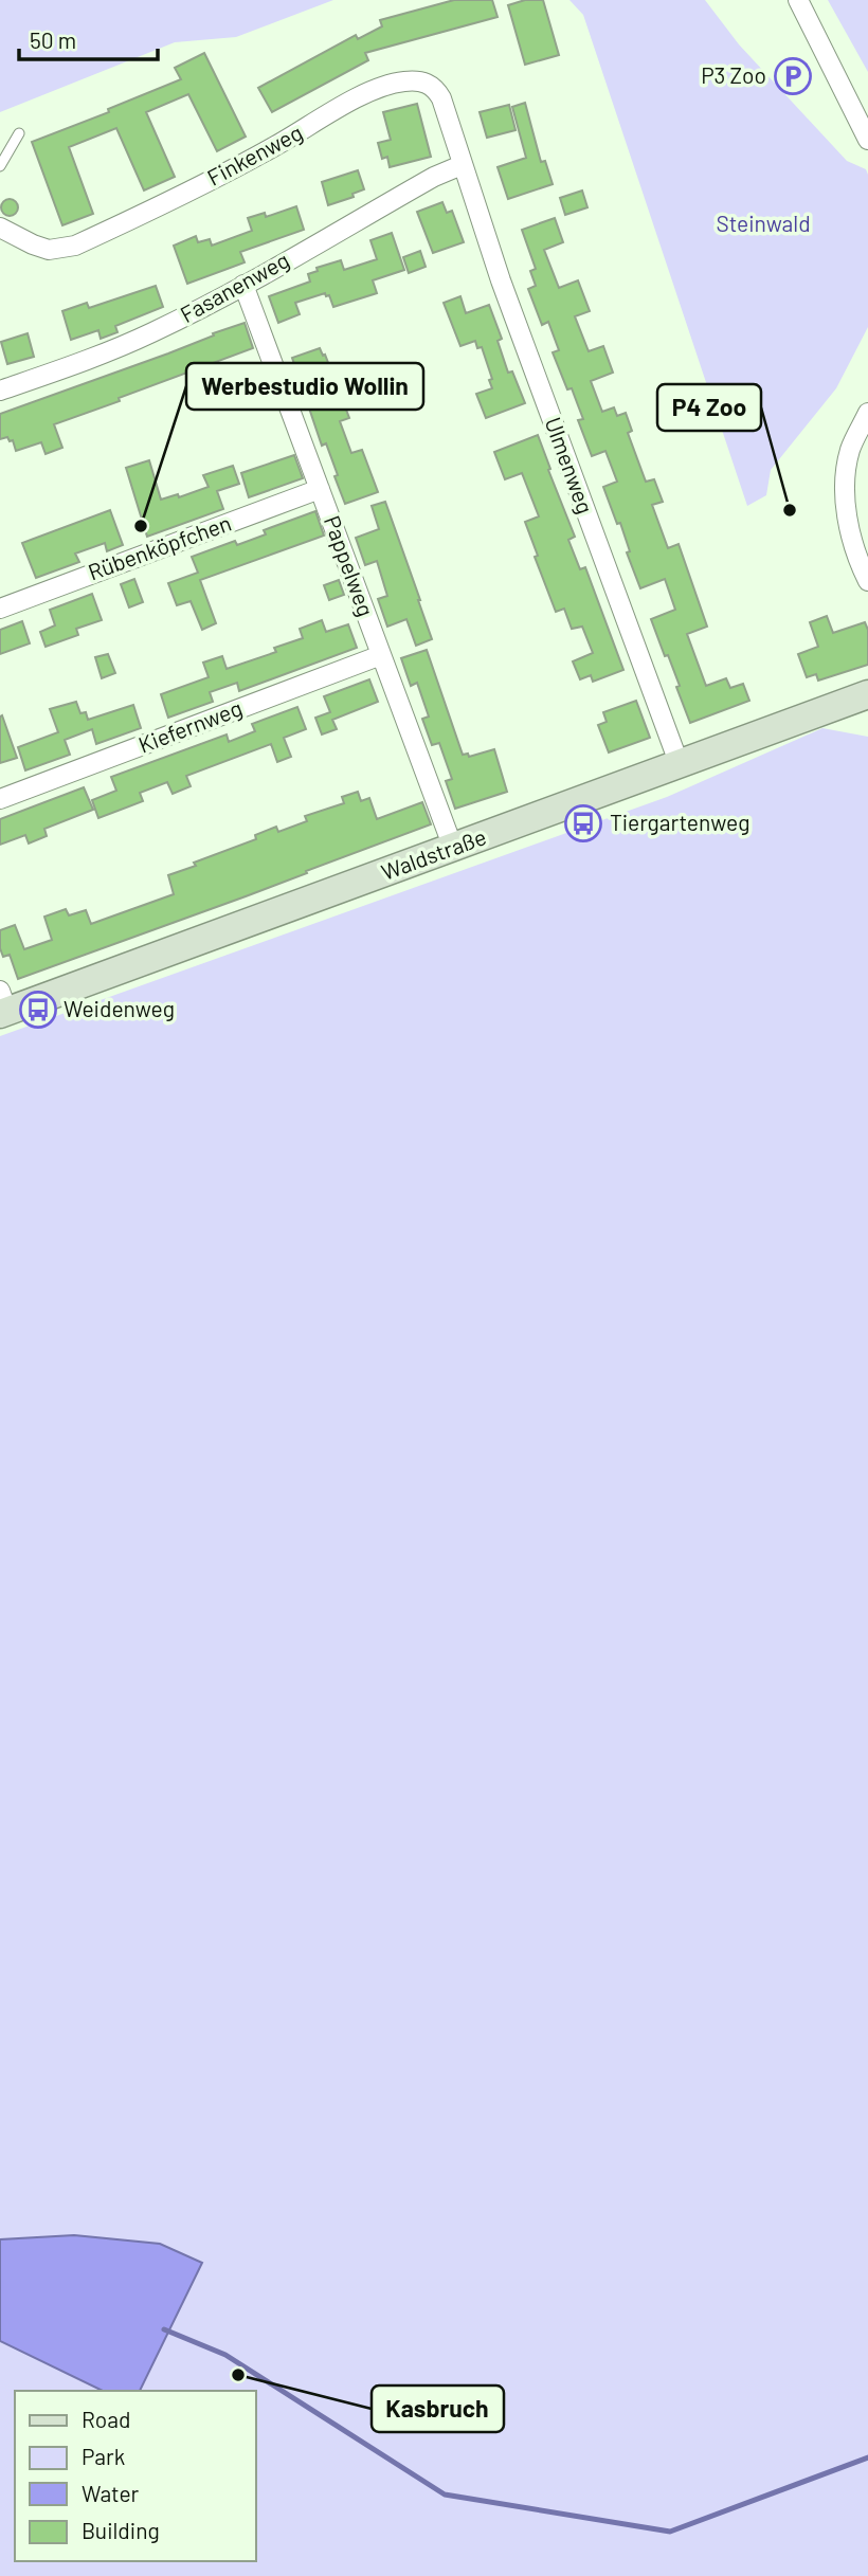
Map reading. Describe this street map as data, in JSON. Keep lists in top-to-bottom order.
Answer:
{
  "streets": {
    "street": [
      "Finkenweg",
      "Fasanenweg",
      "Ulmenweg",
      "Rübenköpfchen",
      "Pappelweg",
      "Kiefernweg",
      "Waldstraße"
    ]
  },
  "crossings": [
    ["Finkenweg", "Fasanenweg"],
    ["Finkenweg", "Ulmenweg"],
    ["Fasanenweg", "Ulmenweg"],
    ["Fasanenweg", "Pappelweg"],
    ["Ulmenweg", "Waldstraße"],
    ["Rübenköpfchen", "Pappelweg"],
    ["Pappelweg", "Kiefernweg"],
    ["Pappelweg", "Waldstraße"]
  ],
  "parks": ["Steinwald"],
  "places": {
    "parking": ["P3 Zoo"],
    "other": ["P4 Zoo", "Werbestudio Wollin", "Kasbruch"],
    "bus stop": ["Tiergartenweg", "Weidenweg"]
  },
  "legend": [
    "Road",
    "Park",
    "Water",
    "Building"
  ],
  "scale_bar": "50 m"
}
